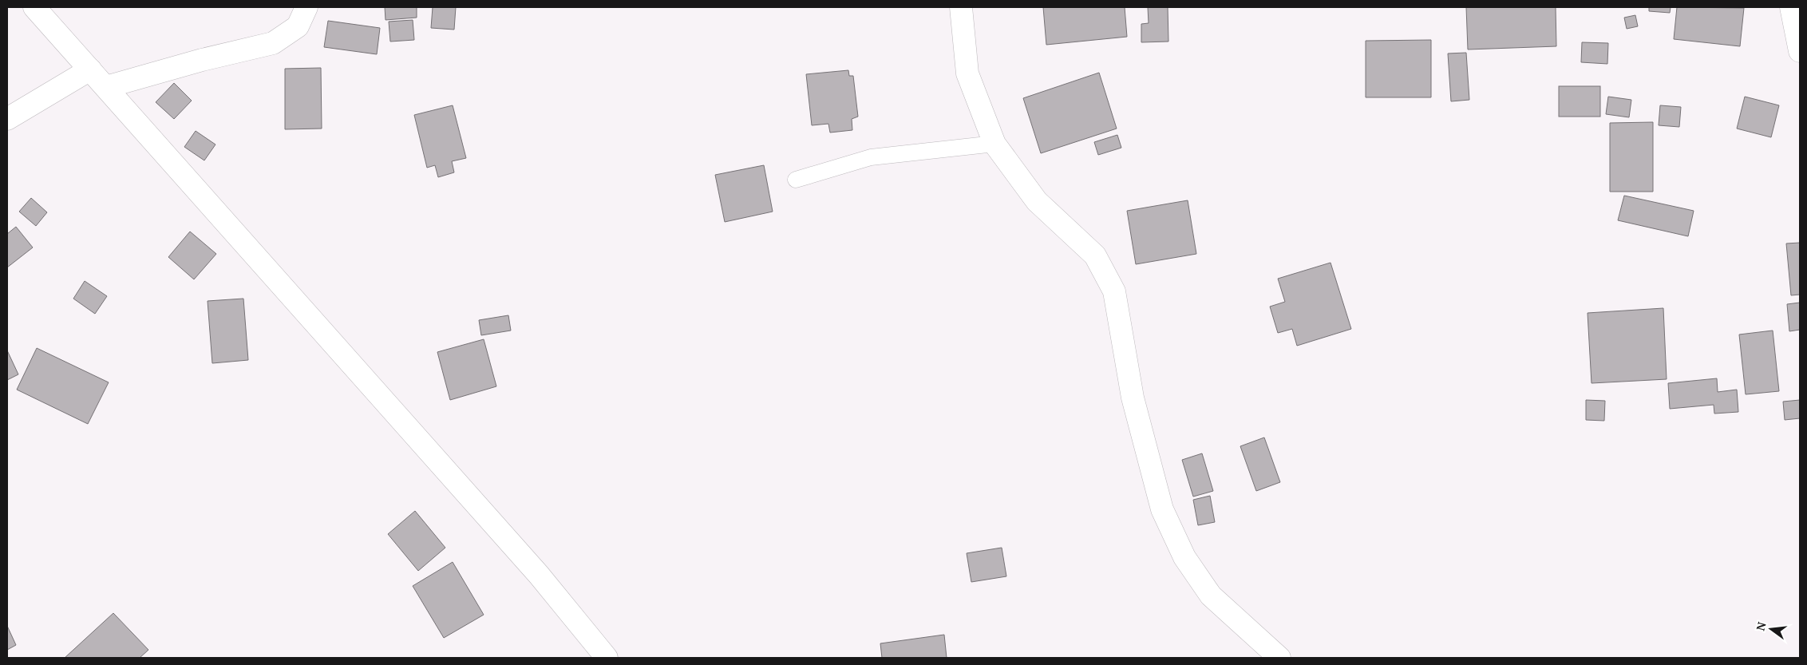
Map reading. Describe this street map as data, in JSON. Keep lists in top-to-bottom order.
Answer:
{
  "north": "left"
}
